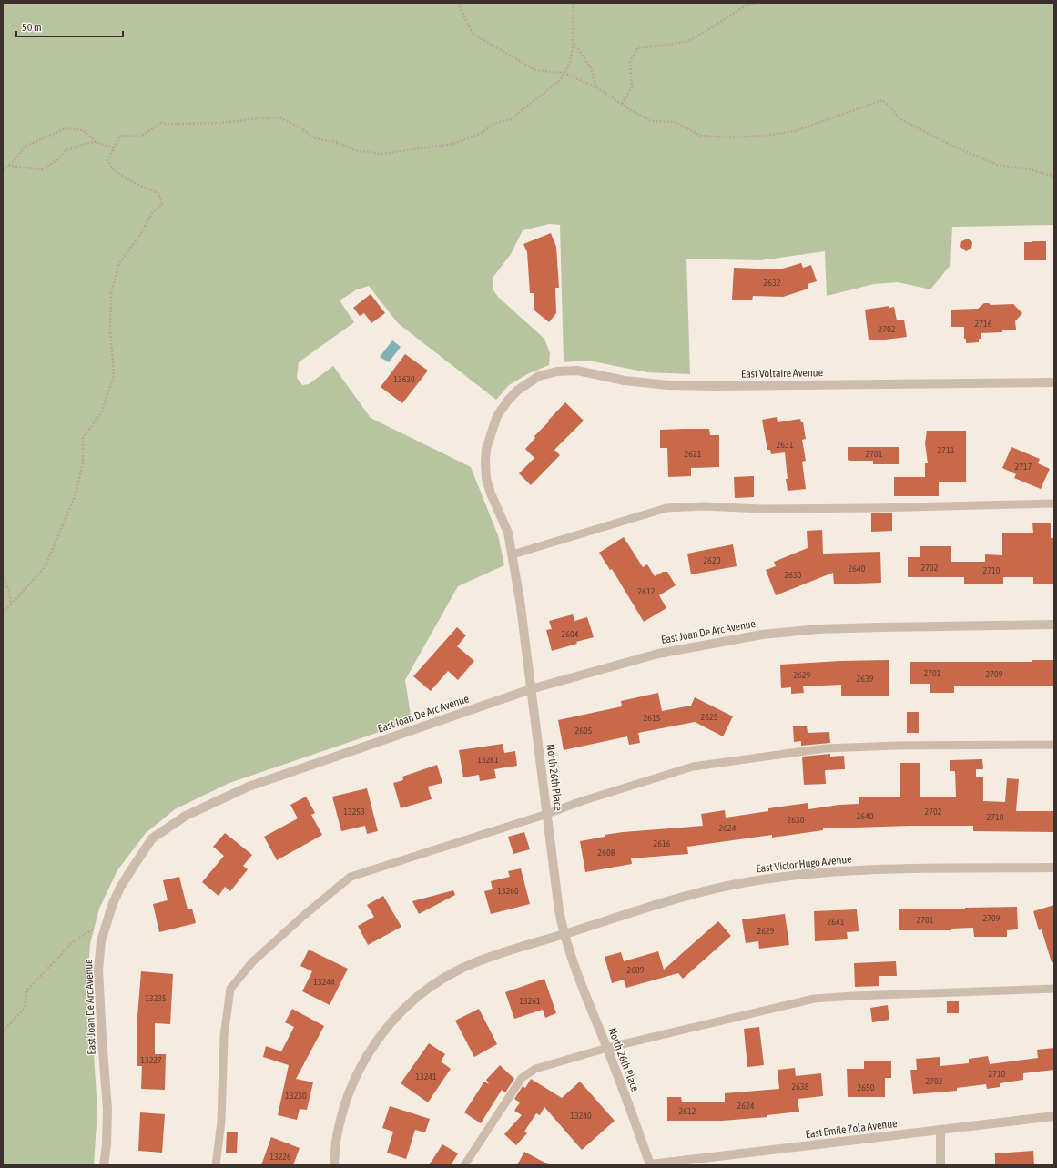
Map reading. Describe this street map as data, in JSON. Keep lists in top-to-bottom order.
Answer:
{
  "streets": {
    "street": [
      "East Voltaire Avenue",
      "East Joan De Arc Avenue",
      "North 26th Place",
      "East Victor Hugo Avenue",
      "East Emile Zola Avenue"
    ]
  },
  "crossings": [
    ["East Voltaire Avenue", "North 26th Place"],
    ["East Joan De Arc Avenue", "North 26th Place"],
    ["North 26th Place", "East Victor Hugo Avenue"],
    ["North 26th Place", "East Emile Zola Avenue"]
  ],
  "house_numbers": [
    "2632",
    "2716",
    "2702",
    "13630",
    "2631",
    "2711",
    "2621",
    "2701",
    "2717",
    "2620",
    "2702",
    "2640",
    "2710",
    "2630",
    "2612",
    "2604",
    "2701",
    "2709",
    "2629",
    "2639",
    "2625",
    "2615",
    "2605",
    "13261",
    "13253",
    "2702",
    "2640",
    "2710",
    "2630",
    "2624",
    "2616",
    "2608",
    "13260",
    "2709",
    "2701",
    "2641",
    "2629",
    "2609",
    "13244",
    "13235",
    "13261",
    "13227",
    "2710",
    "13241",
    "2702",
    "2638",
    "2650",
    "13230",
    "2624",
    "2612",
    "13240",
    "13226"
  ],
  "scale_bar": "50 m"
}
